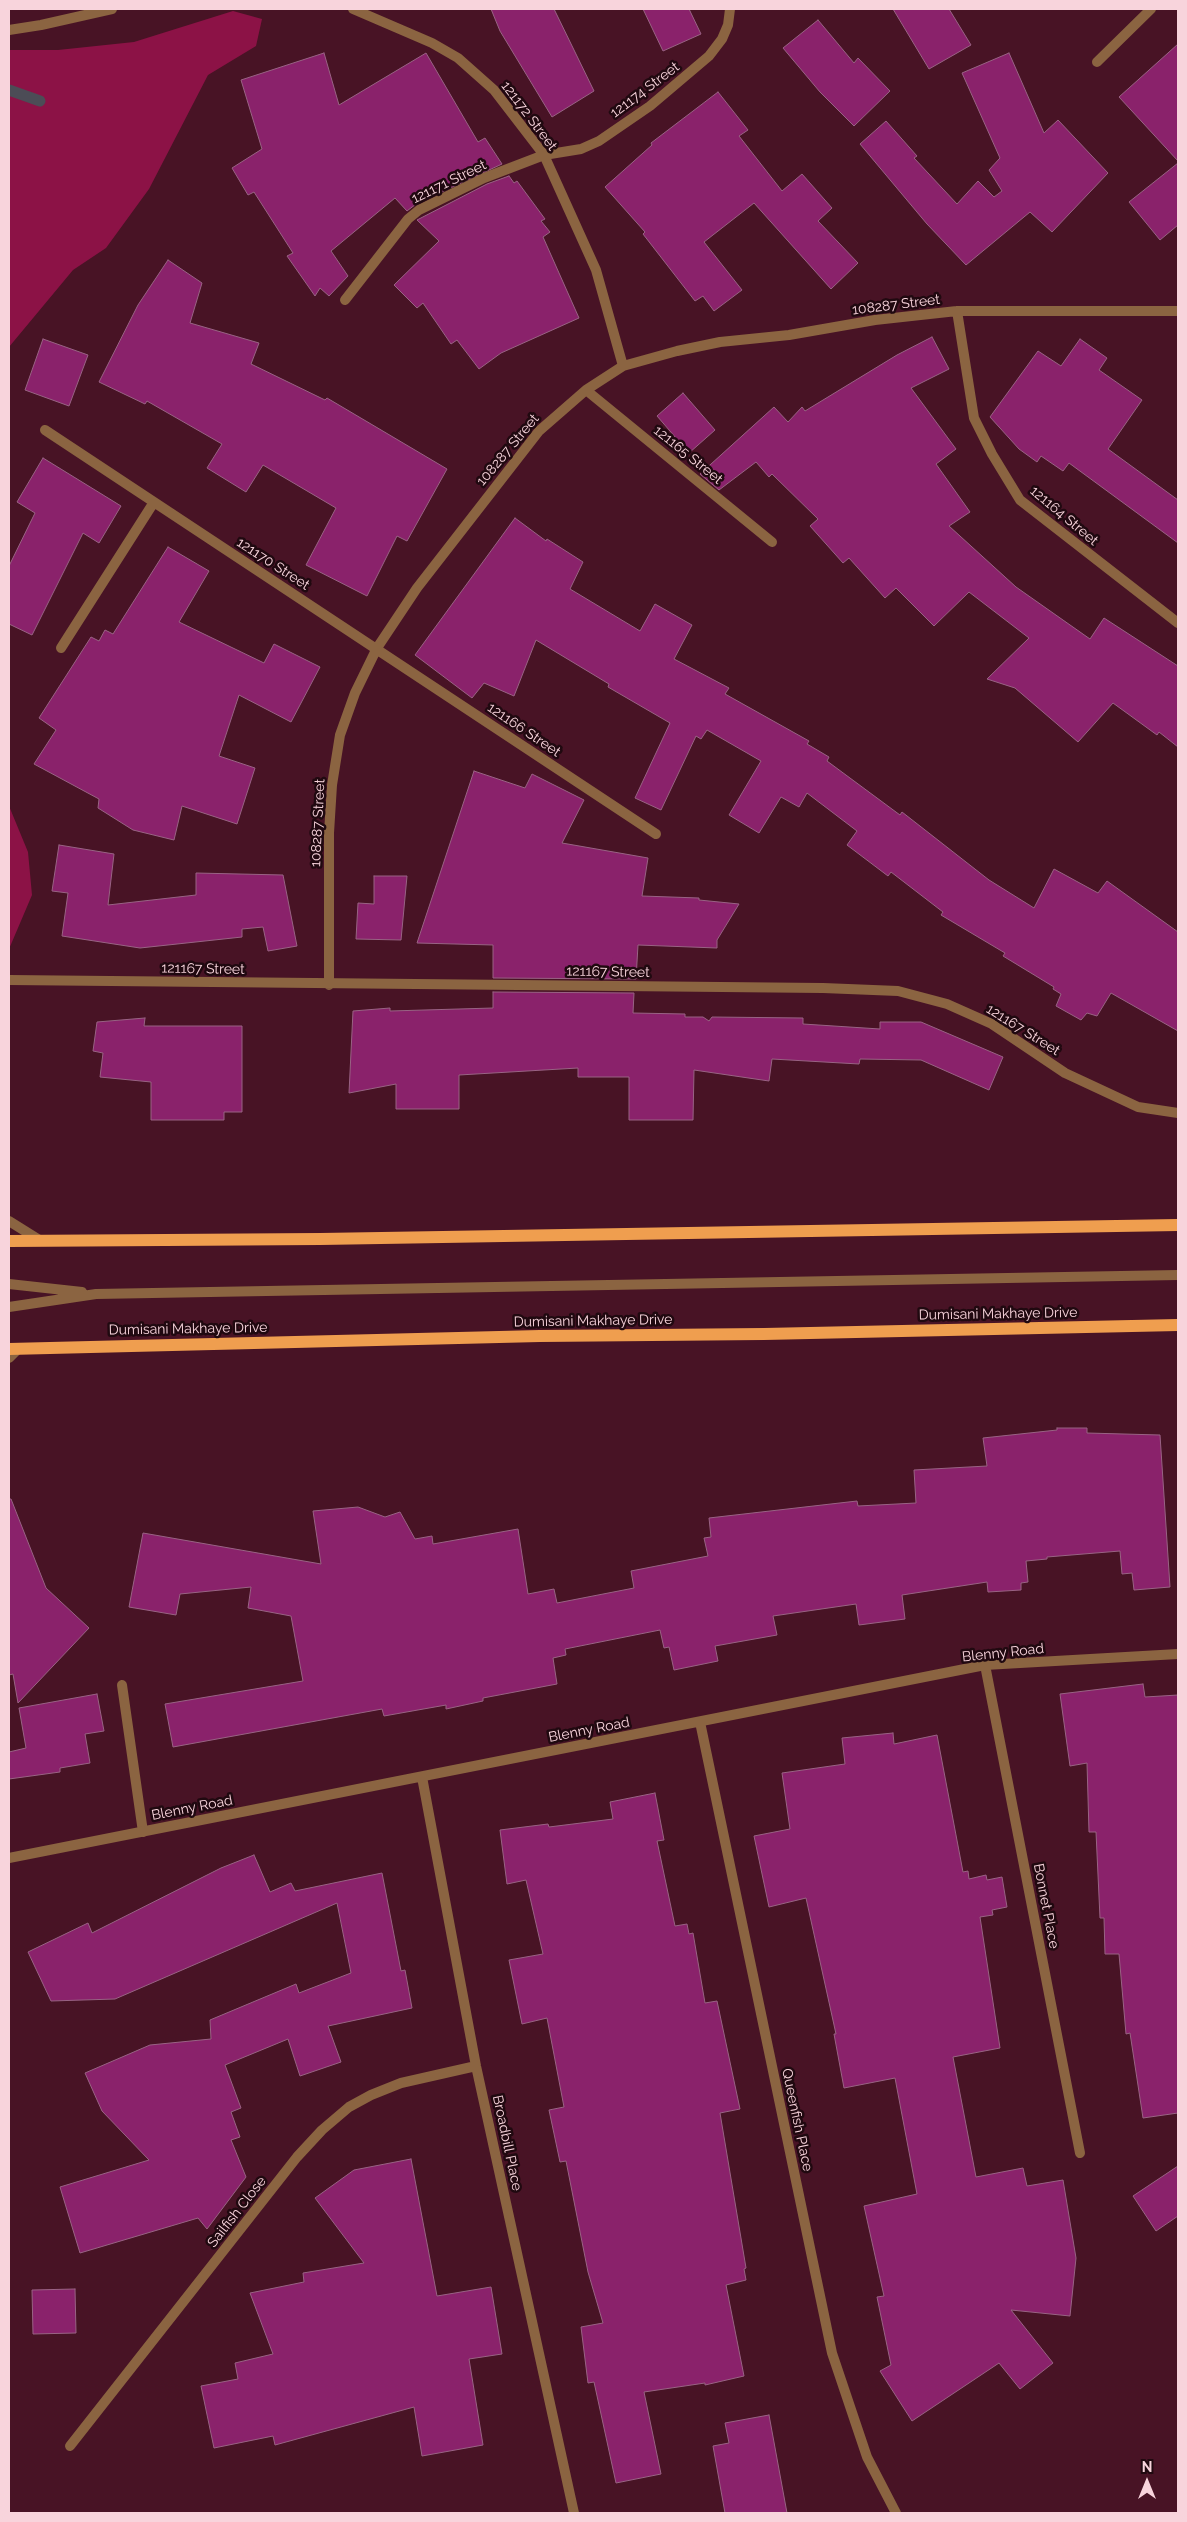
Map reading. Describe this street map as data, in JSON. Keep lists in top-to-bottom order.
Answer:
{
  "streets": {
    "main road": ["Dumisani Makhaye Drive"],
    "street": [
      "121174 Street",
      "121172 Street",
      "121171 Street",
      "108287 Street",
      "121165 Street",
      "121164 Street",
      "121170 Street",
      "121166 Street",
      "121167 Street",
      "Blenny Road",
      "Bonnet Place",
      "Queenfish Place",
      "Broadbill Place",
      "Sailfish Close"
    ]
  },
  "crossings": [
    ["121174 Street", "121172 Street"],
    ["121174 Street", "121171 Street"],
    ["121172 Street", "121171 Street"],
    ["121172 Street", "108287 Street"],
    ["108287 Street", "121165 Street"],
    ["108287 Street", "121164 Street"],
    ["108287 Street", "121170 Street"],
    ["108287 Street", "121166 Street"],
    ["108287 Street", "121167 Street"],
    ["121170 Street", "121166 Street"],
    ["Blenny Road", "Bonnet Place"],
    ["Blenny Road", "Queenfish Place"],
    ["Blenny Road", "Broadbill Place"],
    ["Broadbill Place", "Sailfish Close"]
  ],
  "north": "top"
}
